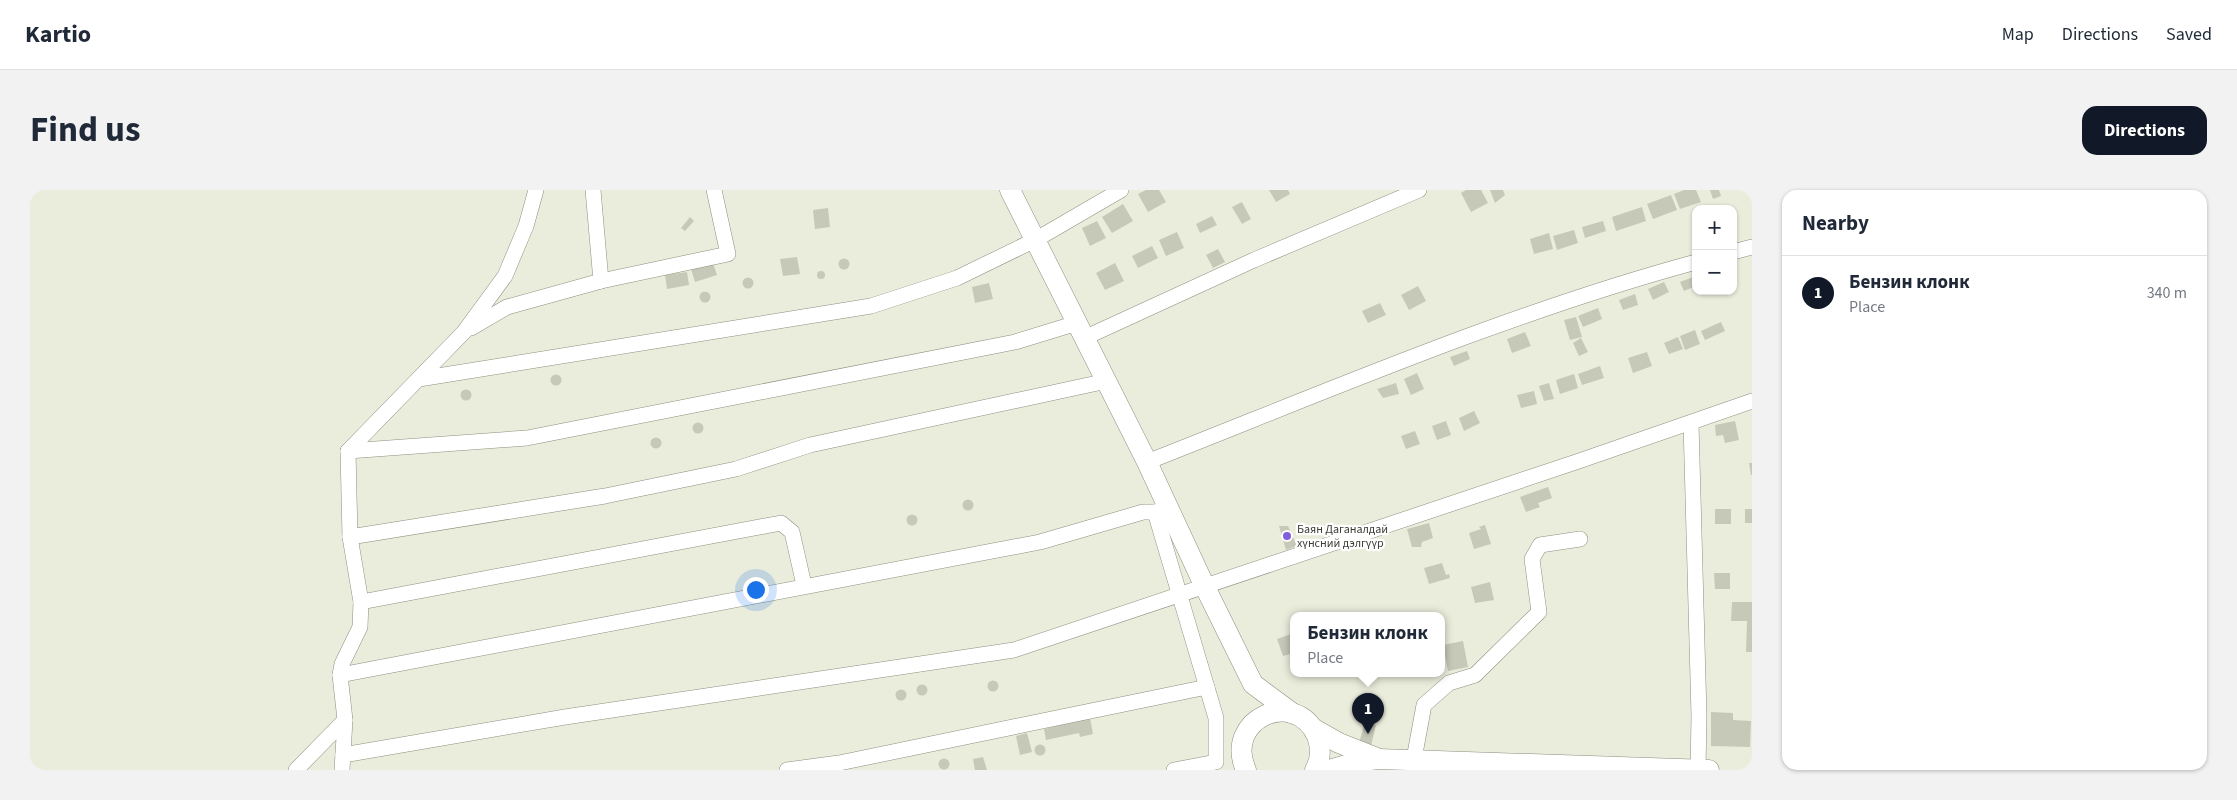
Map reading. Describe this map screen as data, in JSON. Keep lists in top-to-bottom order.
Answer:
{
  "places": ["Баян Даганалдай хүнсний дэлгүүр"],
  "page": {
    "header": "Kartio",
    "nav": ["Map", "Directions", "Saved"],
    "title": "Find us",
    "buttons": "Directions",
    "heading": "Nearby",
    "map_buttons": ["+", "−"],
    "list": [
      {
        "mark": "1",
        "name": "Бензин клонк",
        "note": "Place",
        "value": "340 m"
      }
    ],
    "popup": ["Бензин клонк", "Place"],
    "pins": "1"
  }
}
